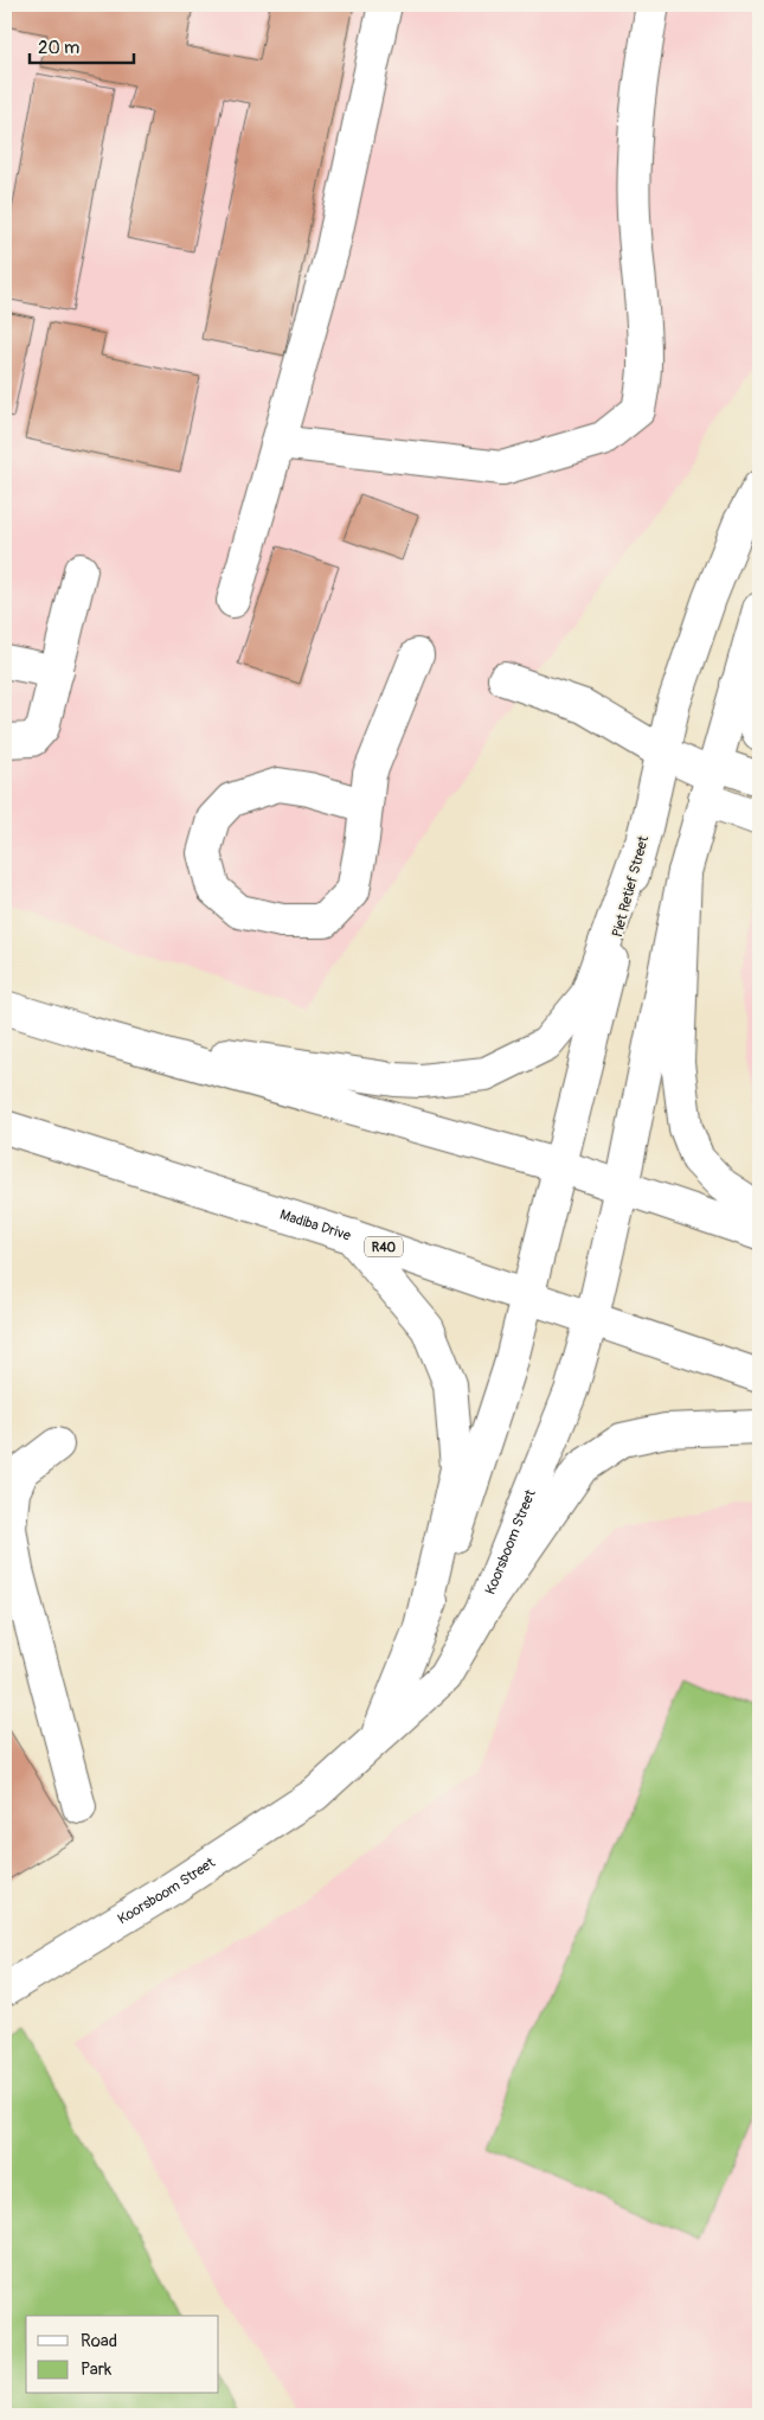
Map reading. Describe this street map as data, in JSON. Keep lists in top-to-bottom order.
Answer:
{
  "streets": {
    "main road": [
      "Piet Retief Street",
      "Madiba Drive",
      "R40",
      "Koorsboom Street"
    ]
  },
  "crossings": [
    ["Piet Retief Street", "Madiba Drive"],
    ["Piet Retief Street", "Koorsboom Street"],
    ["Madiba Drive", "Koorsboom Street"]
  ],
  "legend": ["Road", "Park"],
  "scale_bar": "20 m"
}
